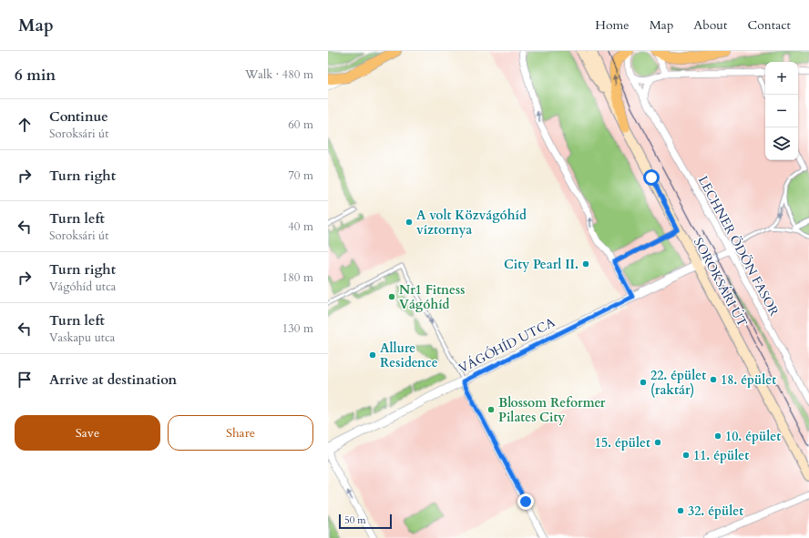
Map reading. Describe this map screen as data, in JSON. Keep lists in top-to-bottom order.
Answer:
{
  "streets": {
    "main road": ["SOROKSÁRI ÚT"],
    "street": ["LECHNER ÖDÖN FASOR", "VÁGÓHÍD UTCA"]
  },
  "crossings": [
    ["SOROKSÁRI ÚT", "VÁGÓHÍD UTCA"]
  ],
  "places": [
    "A volt Közvágóhíd víztornya",
    "City Pearl II.",
    "Nr1 Fitness Vágóhíd",
    "Allure Residence",
    "18. épület",
    "22. épület (raktár)",
    "Blossom Reformer Pilates City",
    "10. épület",
    "15. épület",
    "11. épület",
    "32. épület"
  ],
  "scale_bar": "50 m",
  "page": {
    "header": "Map",
    "nav": [
      "Home",
      "Map",
      "About",
      "Contact"
    ],
    "heading": ["6 min", "Walk · 480 m"],
    "map_buttons": ["+", "−"],
    "list": [
      ["Continue", "Soroksári út", "60 m"],
      ["Turn right", "70 m"],
      ["Turn left", "Soroksári út", "40 m"],
      ["Turn right", "Vágóhíd utca", "180 m"],
      ["Turn left", "Vaskapu utca", "130 m"],
      "Arrive at destination"
    ],
    "buttons": ["Save", "Share"],
    "scale": "50 m"
  }
}
